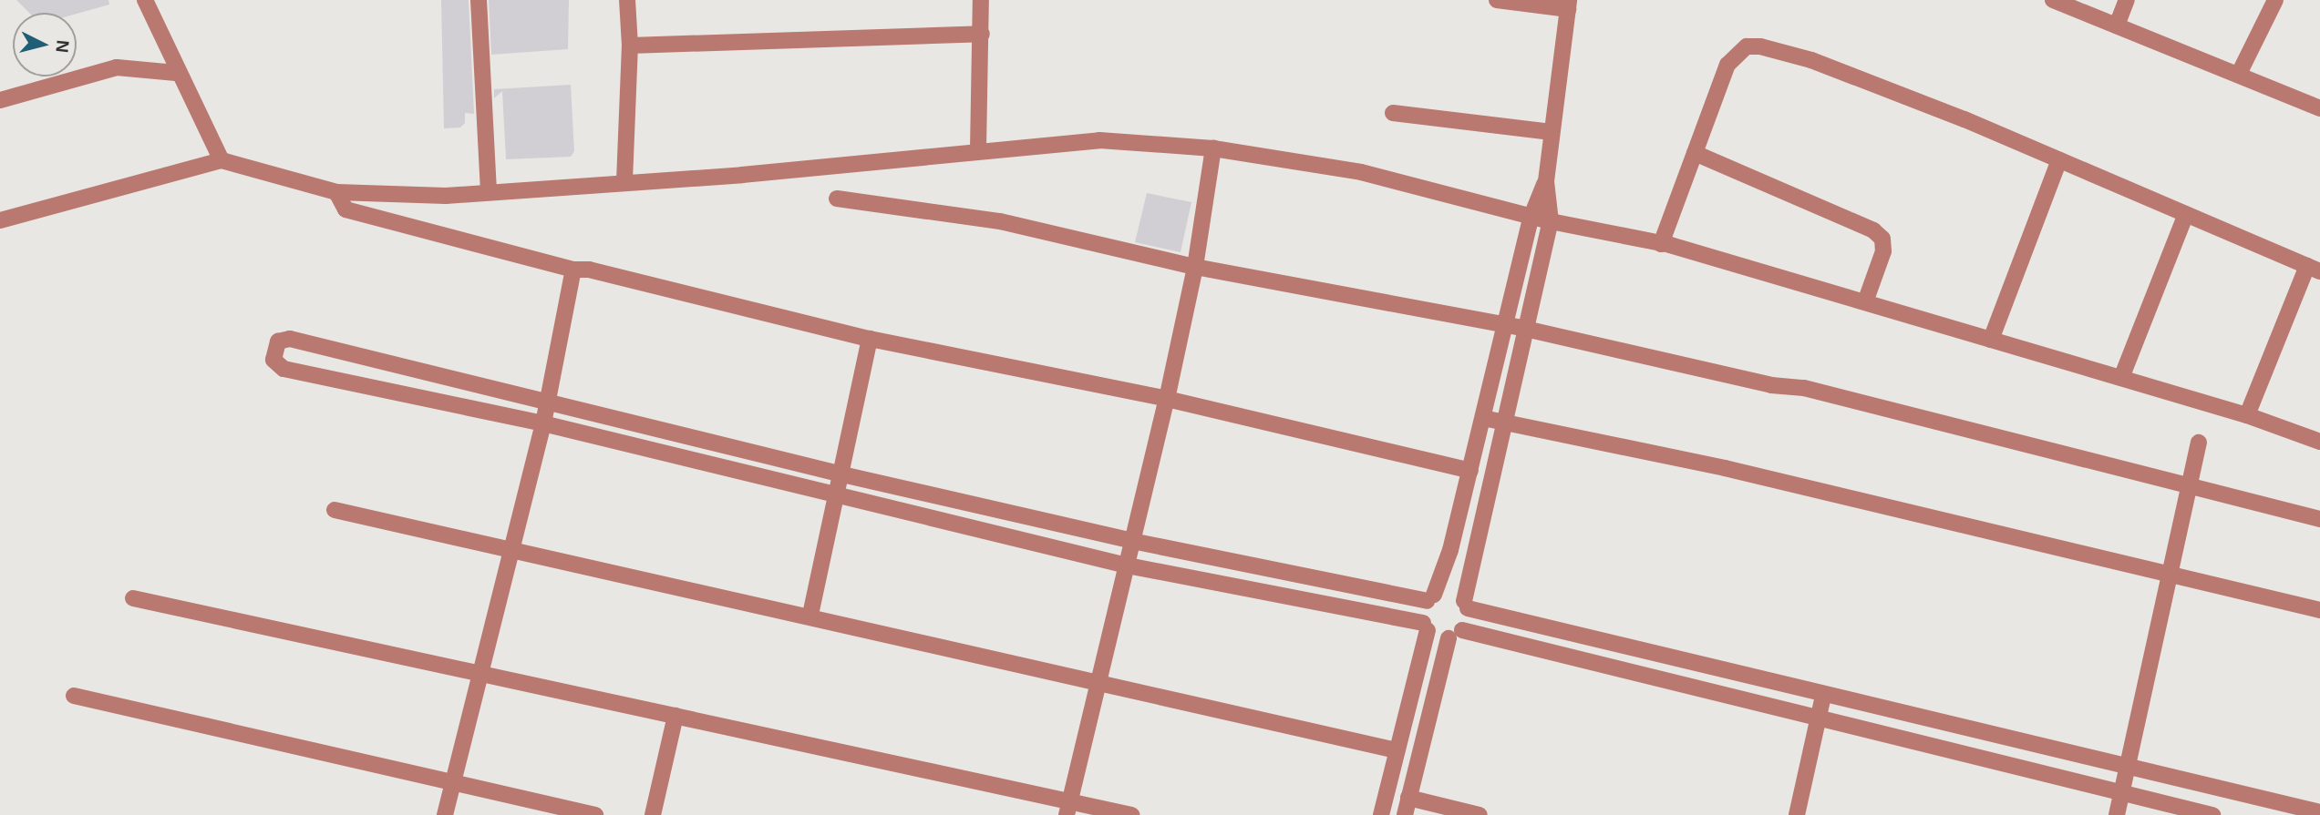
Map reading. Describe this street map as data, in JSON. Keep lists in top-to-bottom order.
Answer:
{
  "north": "right"
}
